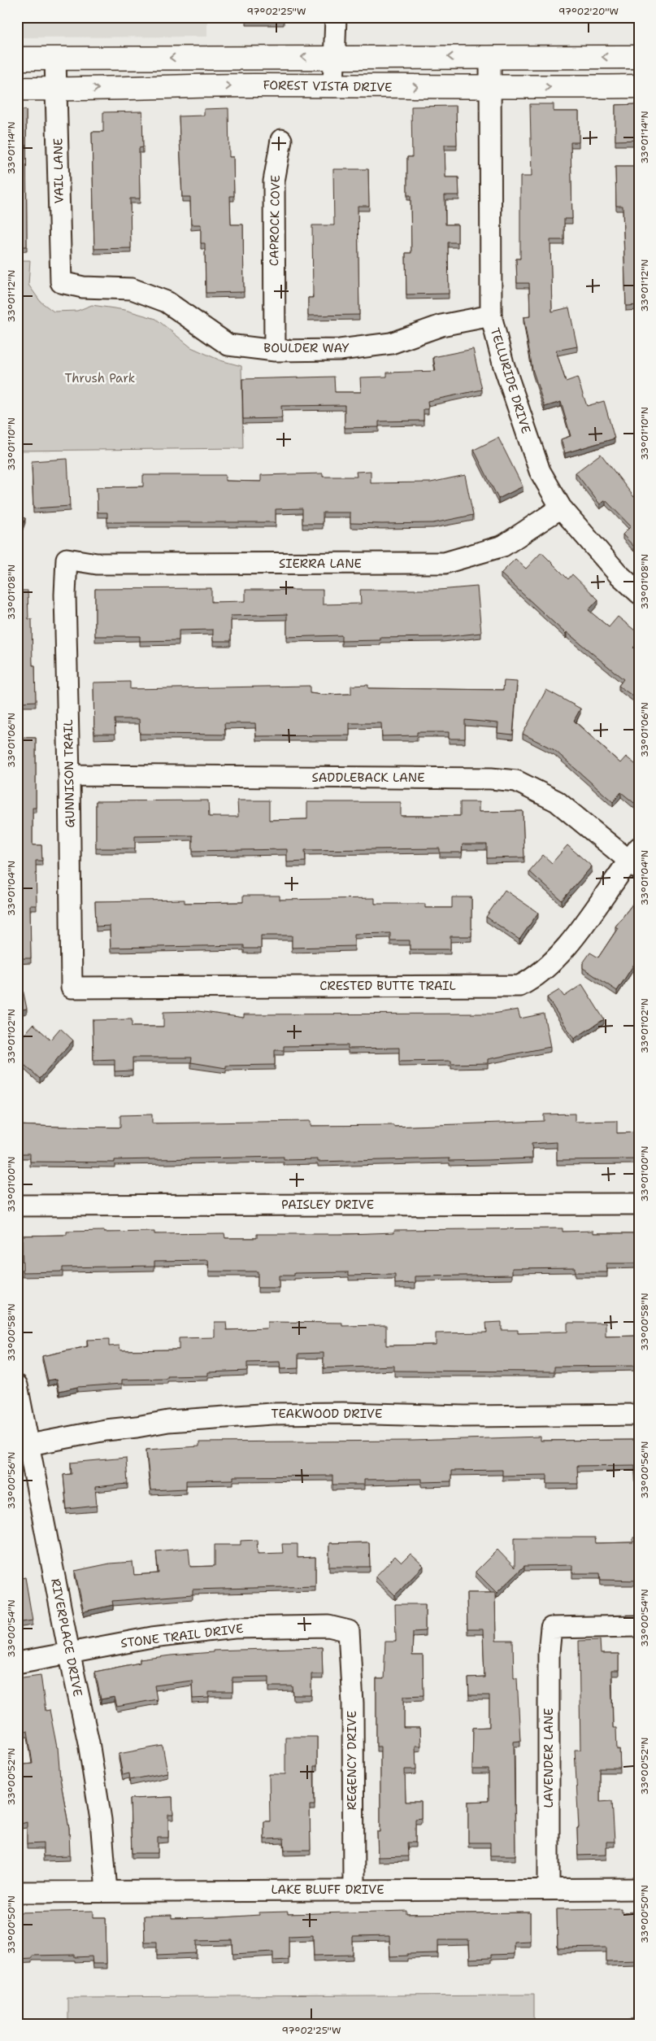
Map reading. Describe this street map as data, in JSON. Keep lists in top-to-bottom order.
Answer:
{
  "streets": {
    "main road": ["FOREST VISTA DRIVE"],
    "street": [
      "VAIL LANE",
      "CAPROCK COVE",
      "BOULDER WAY",
      "TELLURIDE DRIVE",
      "SIERRA LANE",
      "GUNNISON TRAIL",
      "SADDLEBACK LANE",
      "CRESTED BUTTE TRAIL",
      "PAISLEY DRIVE",
      "TEAKWOOD DRIVE",
      "STONE TRAIL DRIVE",
      "RIVERPLACE DRIVE",
      "LAVENDER LANE",
      "REGENCY DRIVE",
      "LAKE BLUFF DRIVE"
    ]
  },
  "crossings": [
    ["FOREST VISTA DRIVE", "VAIL LANE"],
    ["FOREST VISTA DRIVE", "TELLURIDE DRIVE"],
    ["VAIL LANE", "BOULDER WAY"],
    ["CAPROCK COVE", "BOULDER WAY"],
    ["BOULDER WAY", "TELLURIDE DRIVE"],
    ["TELLURIDE DRIVE", "SIERRA LANE"],
    ["SIERRA LANE", "GUNNISON TRAIL"],
    ["GUNNISON TRAIL", "SADDLEBACK LANE"],
    ["GUNNISON TRAIL", "CRESTED BUTTE TRAIL"],
    ["SADDLEBACK LANE", "CRESTED BUTTE TRAIL"],
    ["TEAKWOOD DRIVE", "RIVERPLACE DRIVE"],
    ["STONE TRAIL DRIVE", "RIVERPLACE DRIVE"],
    ["STONE TRAIL DRIVE", "REGENCY DRIVE"],
    ["RIVERPLACE DRIVE", "LAKE BLUFF DRIVE"],
    ["LAVENDER LANE", "LAKE BLUFF DRIVE"],
    ["REGENCY DRIVE", "LAKE BLUFF DRIVE"]
  ],
  "parks": ["Thrush Park"],
  "coordinates": [
    "97°02'25\"W",
    "97°02'20\"W",
    "33°01'14\"N",
    "33°01'12\"N",
    "33°01'10\"N",
    "33°01'08\"N",
    "33°01'06\"N",
    "33°01'04\"N",
    "33°01'02\"N",
    "33°01'00\"N",
    "33°00'58\"N",
    "33°00'56\"N",
    "33°00'54\"N",
    "33°00'52\"N",
    "33°00'50\"N"
  ]
}
